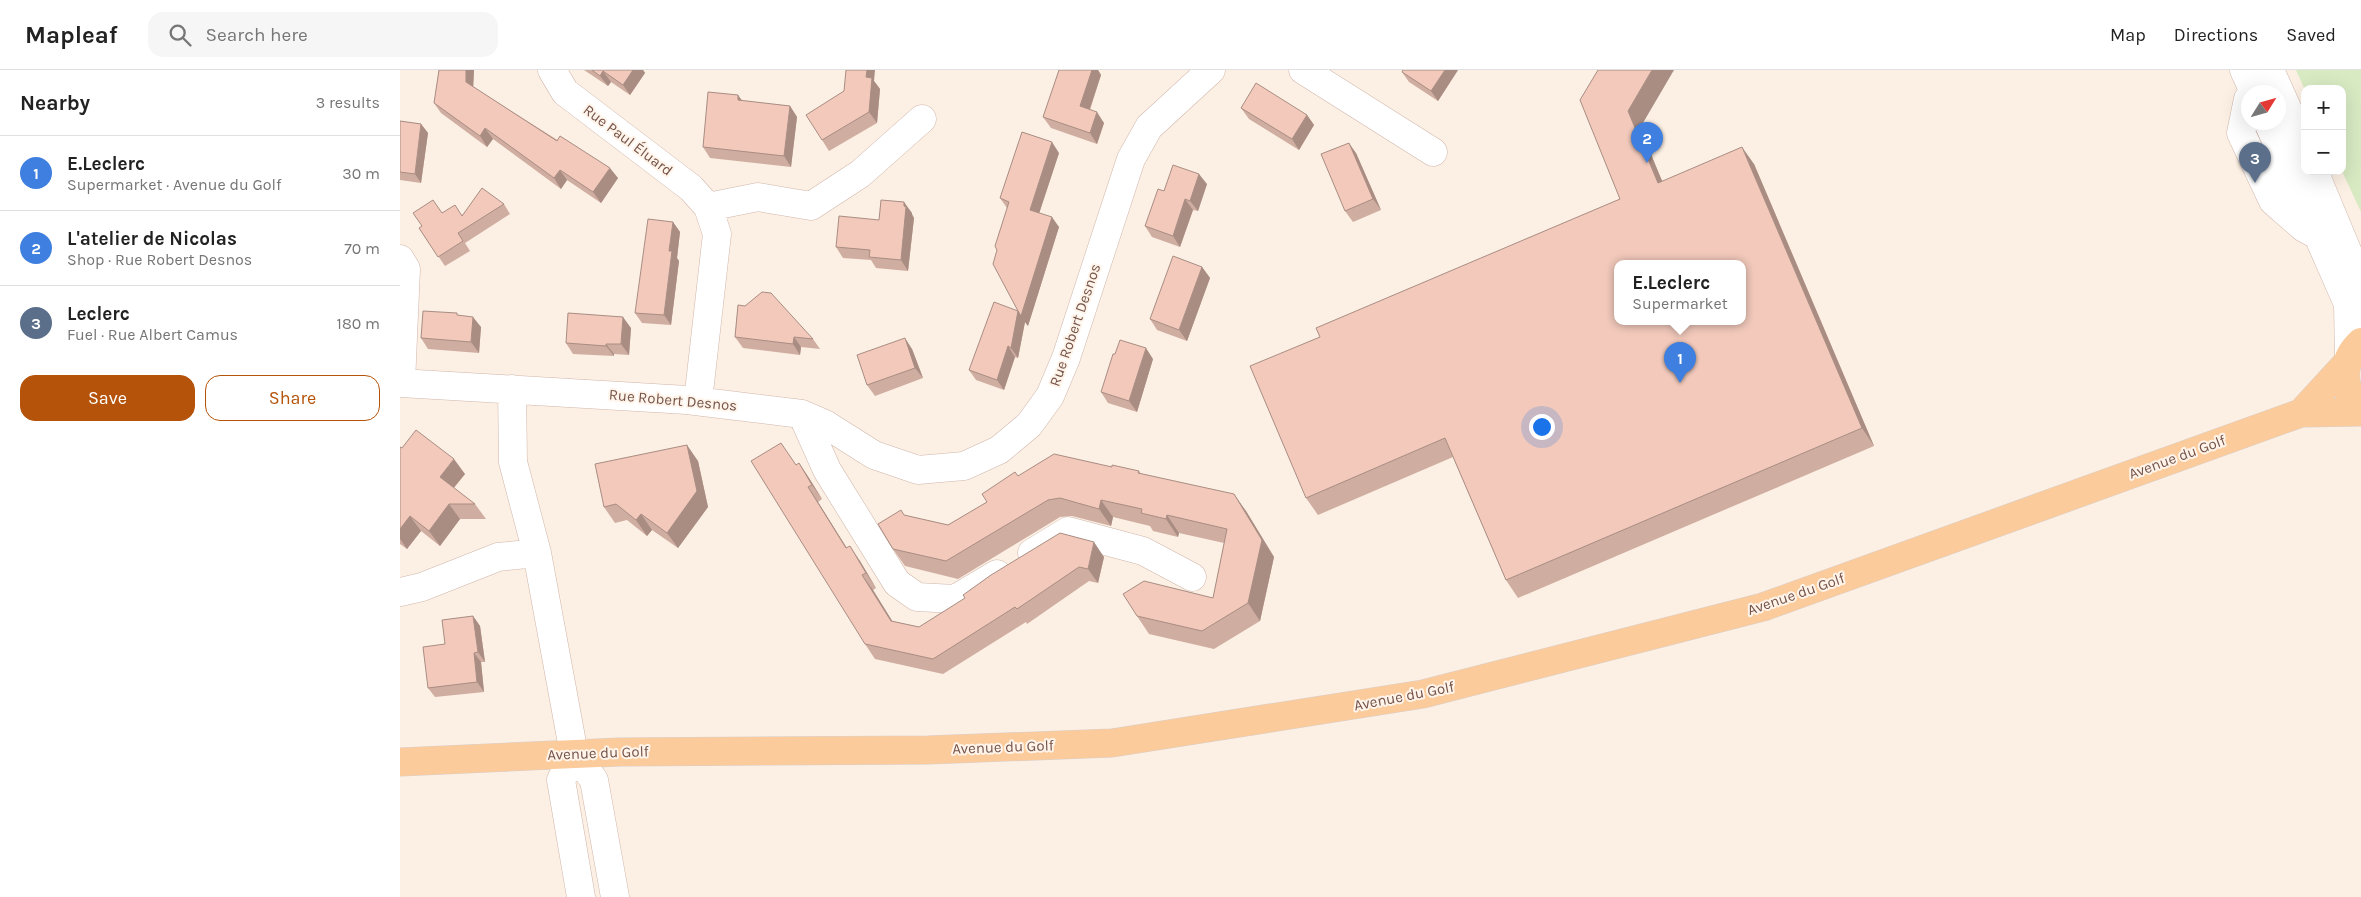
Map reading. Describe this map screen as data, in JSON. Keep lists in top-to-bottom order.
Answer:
{
  "streets": {
    "main road": ["Avenue du Golf"],
    "street": ["Rue Paul Éluard", "Rue Robert Desnos"]
  },
  "crossings": [
    ["Rue Paul Éluard", "Rue Robert Desnos"]
  ],
  "north": "top right",
  "page": {
    "header": "Mapleaf",
    "search": "Search here",
    "nav": ["Map", "Directions", "Saved"],
    "heading": ["Nearby", "3 results"],
    "map_buttons": ["+", "−"],
    "pins": ["2", "3", "1"],
    "list": [
      {
        "mark": "1",
        "name": "E.Leclerc",
        "note": "Supermarket · Avenue du Golf",
        "value": "30 m"
      },
      {
        "mark": "2",
        "name": "L'atelier de Nicolas",
        "note": "Shop · Rue Robert Desnos",
        "value": "70 m"
      },
      {
        "mark": "3",
        "name": "Leclerc",
        "note": "Fuel · Rue Albert Camus",
        "value": "180 m"
      }
    ],
    "popup": ["E.Leclerc", "Supermarket"],
    "buttons": ["Save", "Share"]
  }
}
